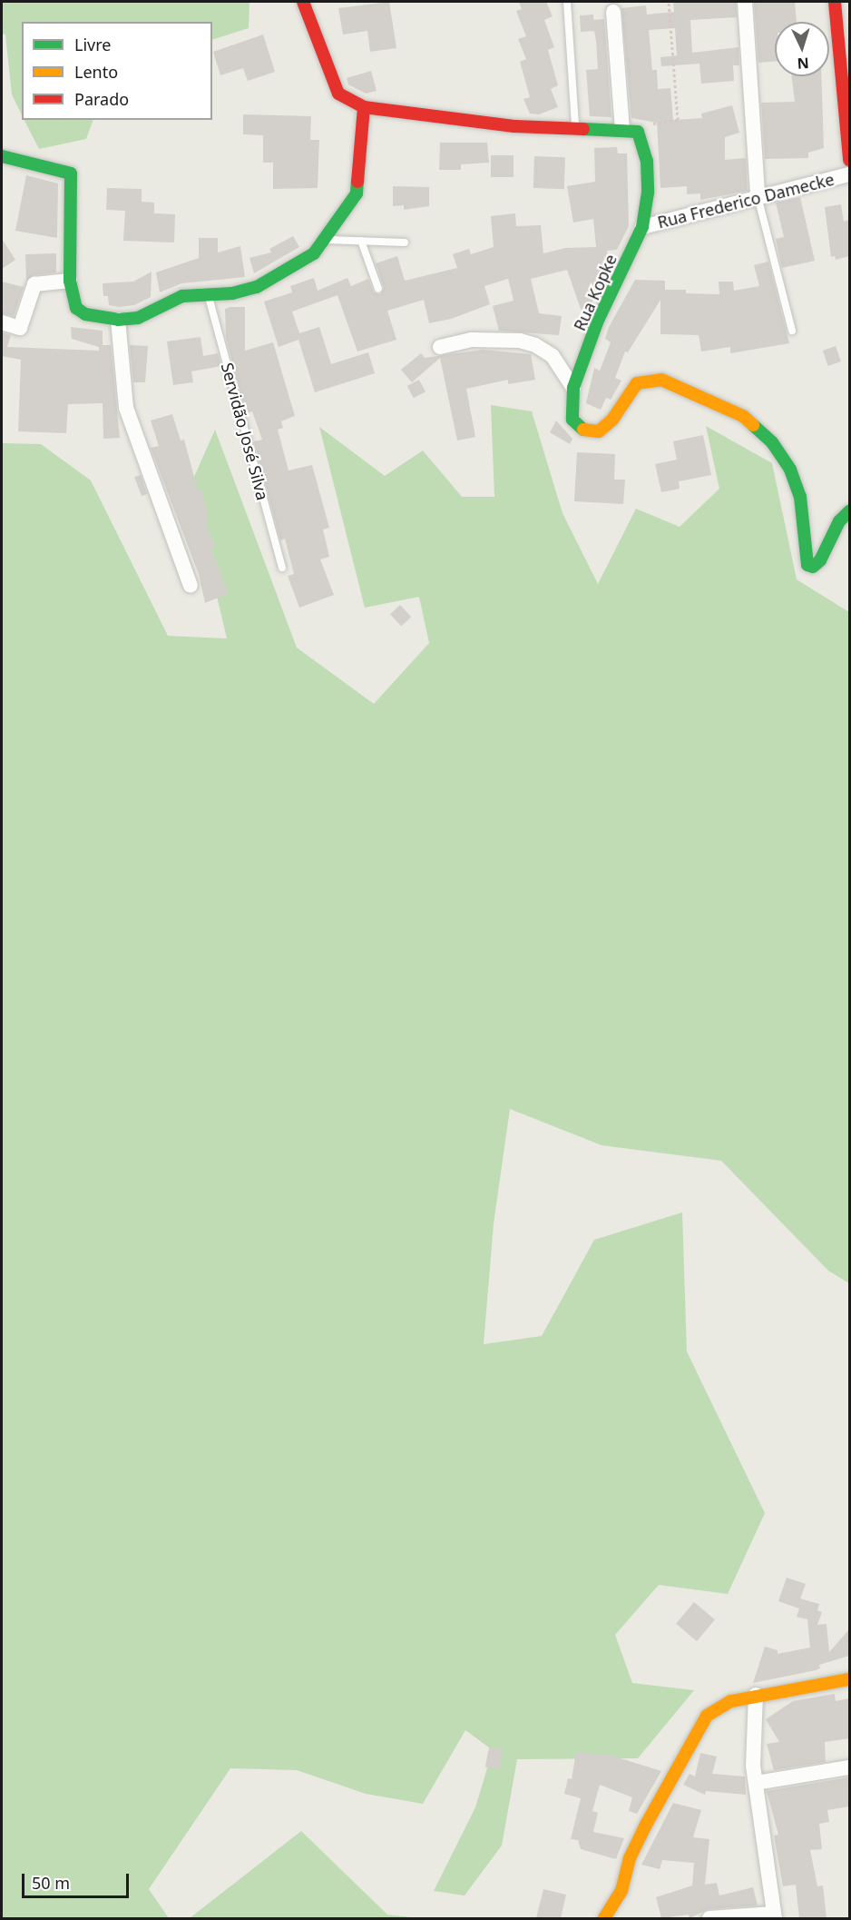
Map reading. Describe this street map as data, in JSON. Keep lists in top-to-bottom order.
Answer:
{
  "streets": {
    "street": ["Rua Frederico Damecke", "Rua Kopke"],
    "lane": ["Servidão José Silva"]
  },
  "crossings": [
    ["Rua Frederico Damecke", "Rua Kopke"]
  ],
  "legend": ["Livre", "Lento", "Parado"],
  "scale_bar": "50 m",
  "north": "bottom"
}
